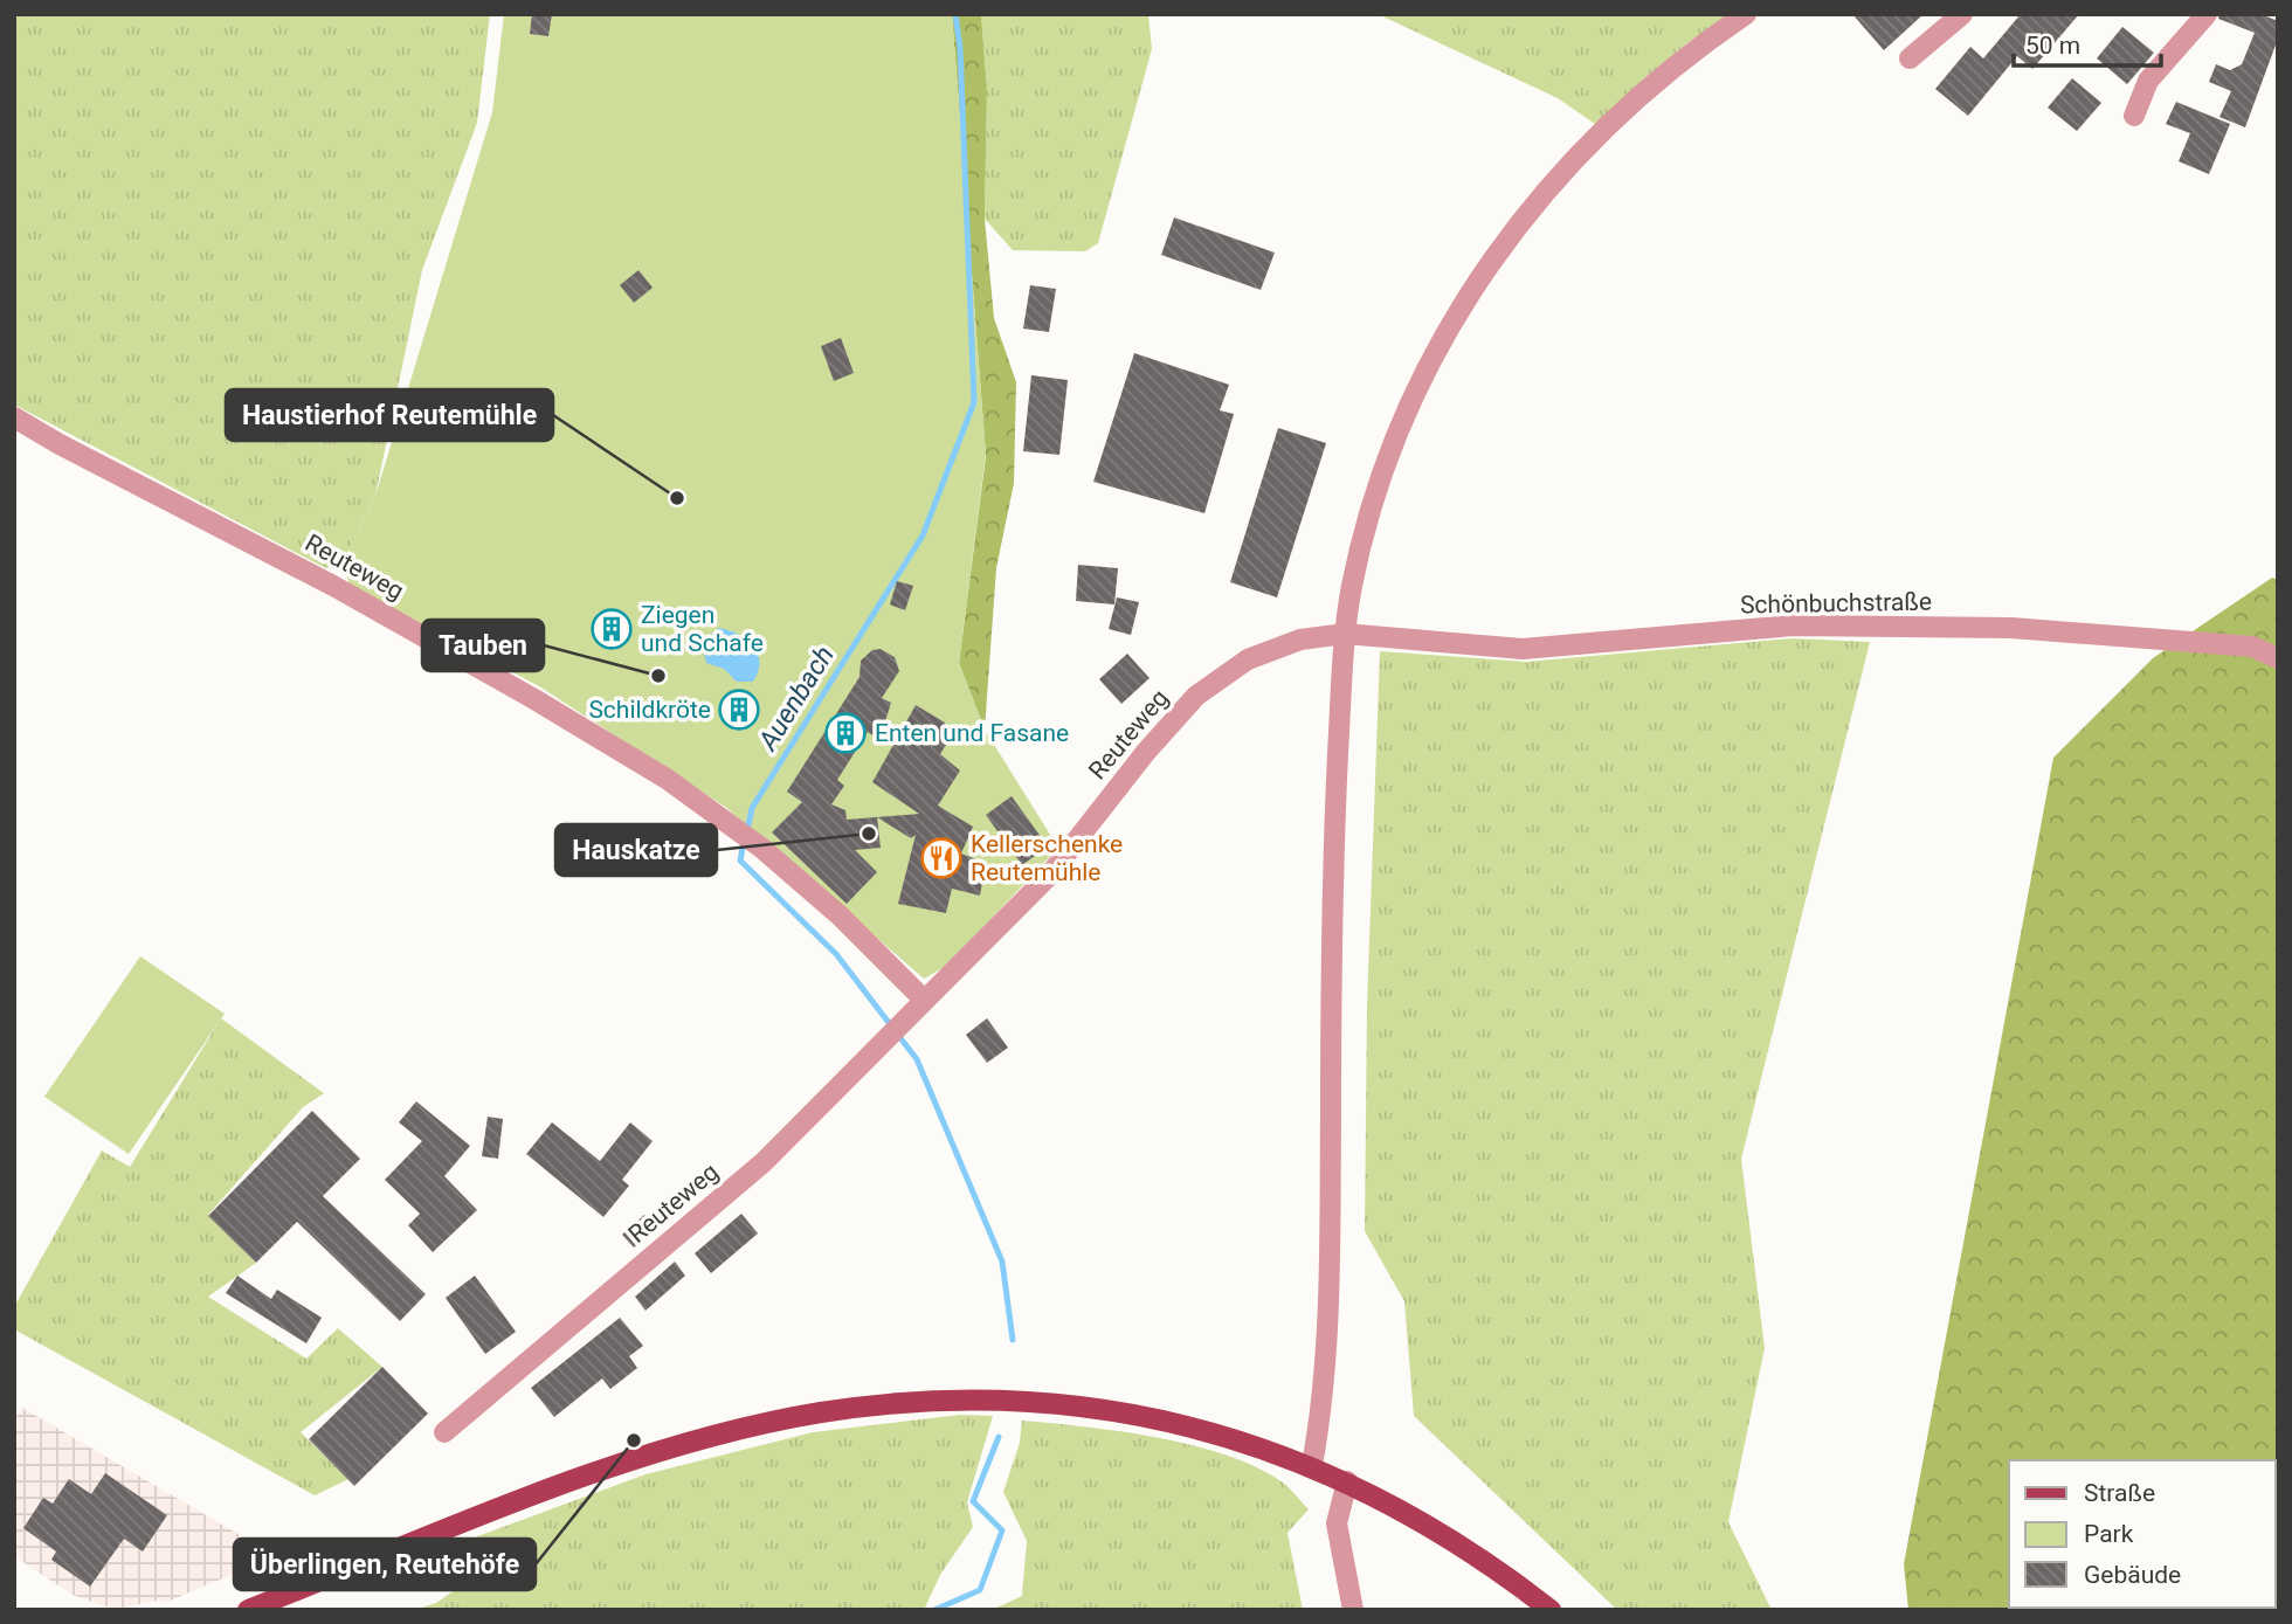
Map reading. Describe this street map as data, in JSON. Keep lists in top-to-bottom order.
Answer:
{
  "streets": {
    "street": ["Reuteweg", "Schönbuchstraße"]
  },
  "crossings": [
    ["Reuteweg", "Schönbuchstraße"]
  ],
  "water": ["Auenbach"],
  "places": {
    "other": [
      "Haustierhof Reutemühle",
      "Tauben",
      "Hauskatze",
      "Überlingen, Reutehöfe"
    ],
    "building": ["Ziegen und Schafe", "Schildkröte", "Enten und Fasane"],
    "restaurant": ["Kellerschenke Reutemühle"]
  },
  "legend": ["Straße", "Park", "Gebäude"],
  "scale_bar": "50 m"
}
